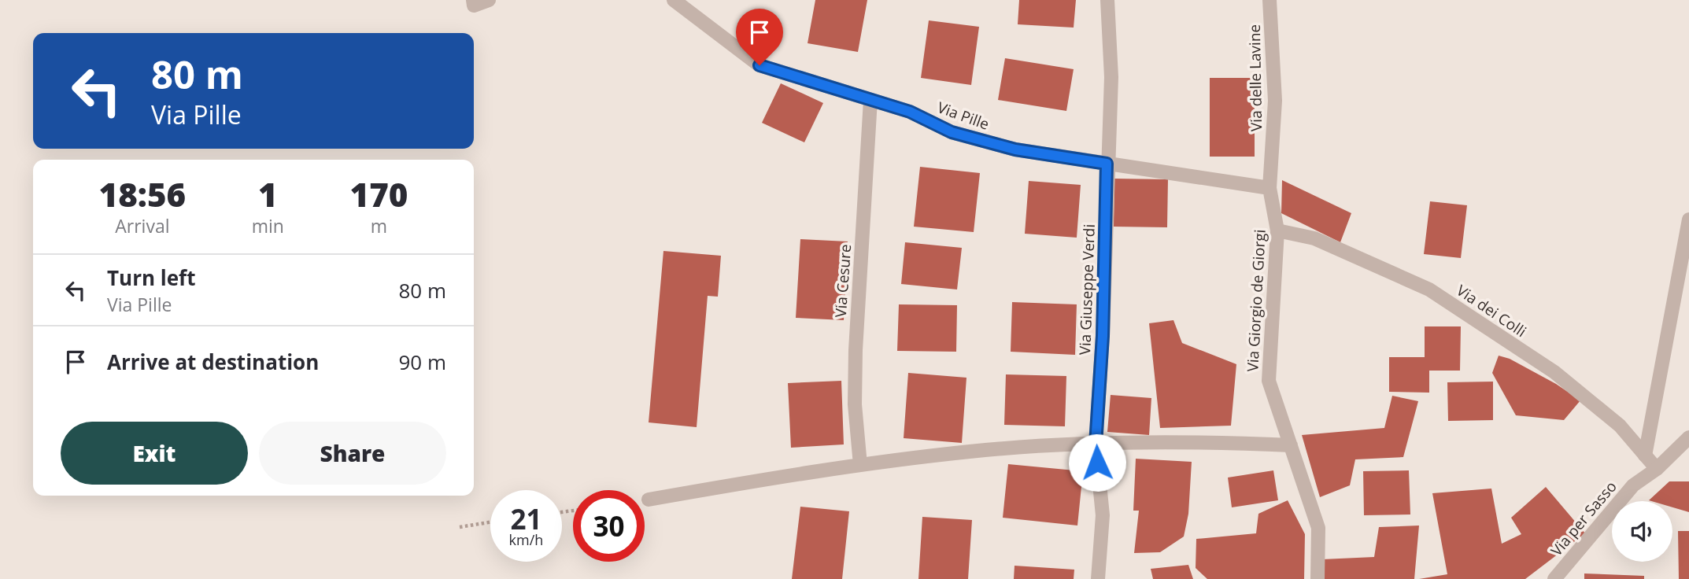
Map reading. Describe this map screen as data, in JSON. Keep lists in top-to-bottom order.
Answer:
{
  "streets": {
    "street": [
      "Via delle Lavine",
      "Via Pille",
      "Via Cesure",
      "Via Giuseppe Verdi",
      "Via Giorgio de Giorgi",
      "Via dei Colli",
      "Via per Sasso"
    ]
  },
  "crossings": [
    ["Via delle Lavine", "Via Pille"],
    ["Via delle Lavine", "Via Giorgio de Giorgi"],
    ["Via Pille", "Via Cesure"],
    ["Via Pille", "Via Giuseppe Verdi"],
    ["Via Pille", "Via Giorgio de Giorgi"],
    ["Via Giorgio de Giorgi", "Via dei Colli"],
    ["Via dei Colli", "Via per Sasso"]
  ],
  "page": {
    "turn": ["80 m", "Via Pille"],
    "eta": [
      "18:56",
      "Arrival",
      "1",
      "min",
      "170",
      "m"
    ],
    "list": [
      {
        "name": "Turn left",
        "note": "Via Pille",
        "value": "80 m"
      },
      {
        "name": "Arrive at destination",
        "value": "90 m"
      }
    ],
    "buttons": ["Exit", "Share"],
    "speed": "21 km/h",
    "limit": "30"
  }
}
